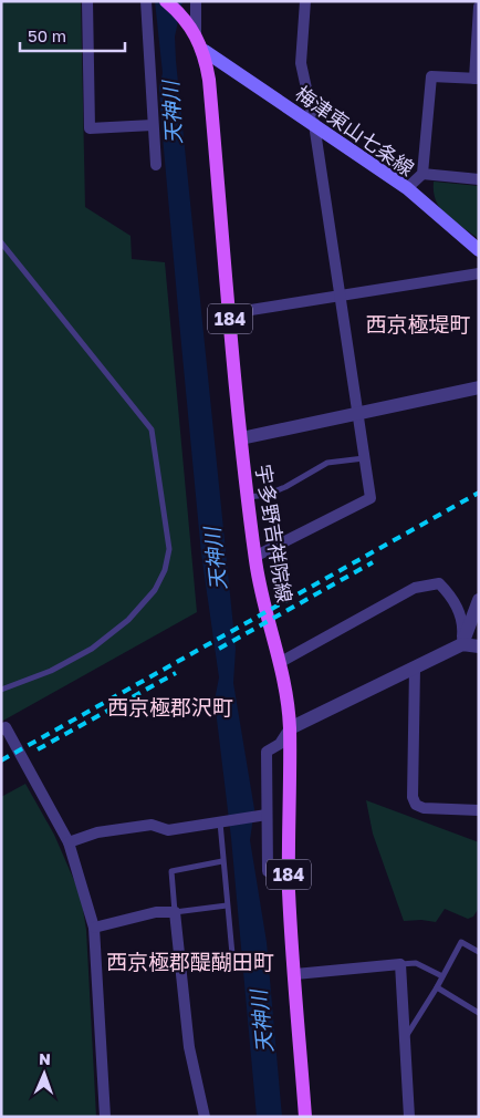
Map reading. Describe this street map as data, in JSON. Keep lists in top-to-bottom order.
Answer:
{
  "streets": {
    "main road": ["梅津東山七条線", "184", "宇多野吉祥院線"]
  },
  "crossings": [
    ["梅津東山七条線", "宇多野吉祥院線"]
  ],
  "districts": ["西京極堤町", "西京極郡沢町", "西京極郡醍醐田町"],
  "water": ["天神川"],
  "scale_bar": "50 m",
  "north": "top"
}
